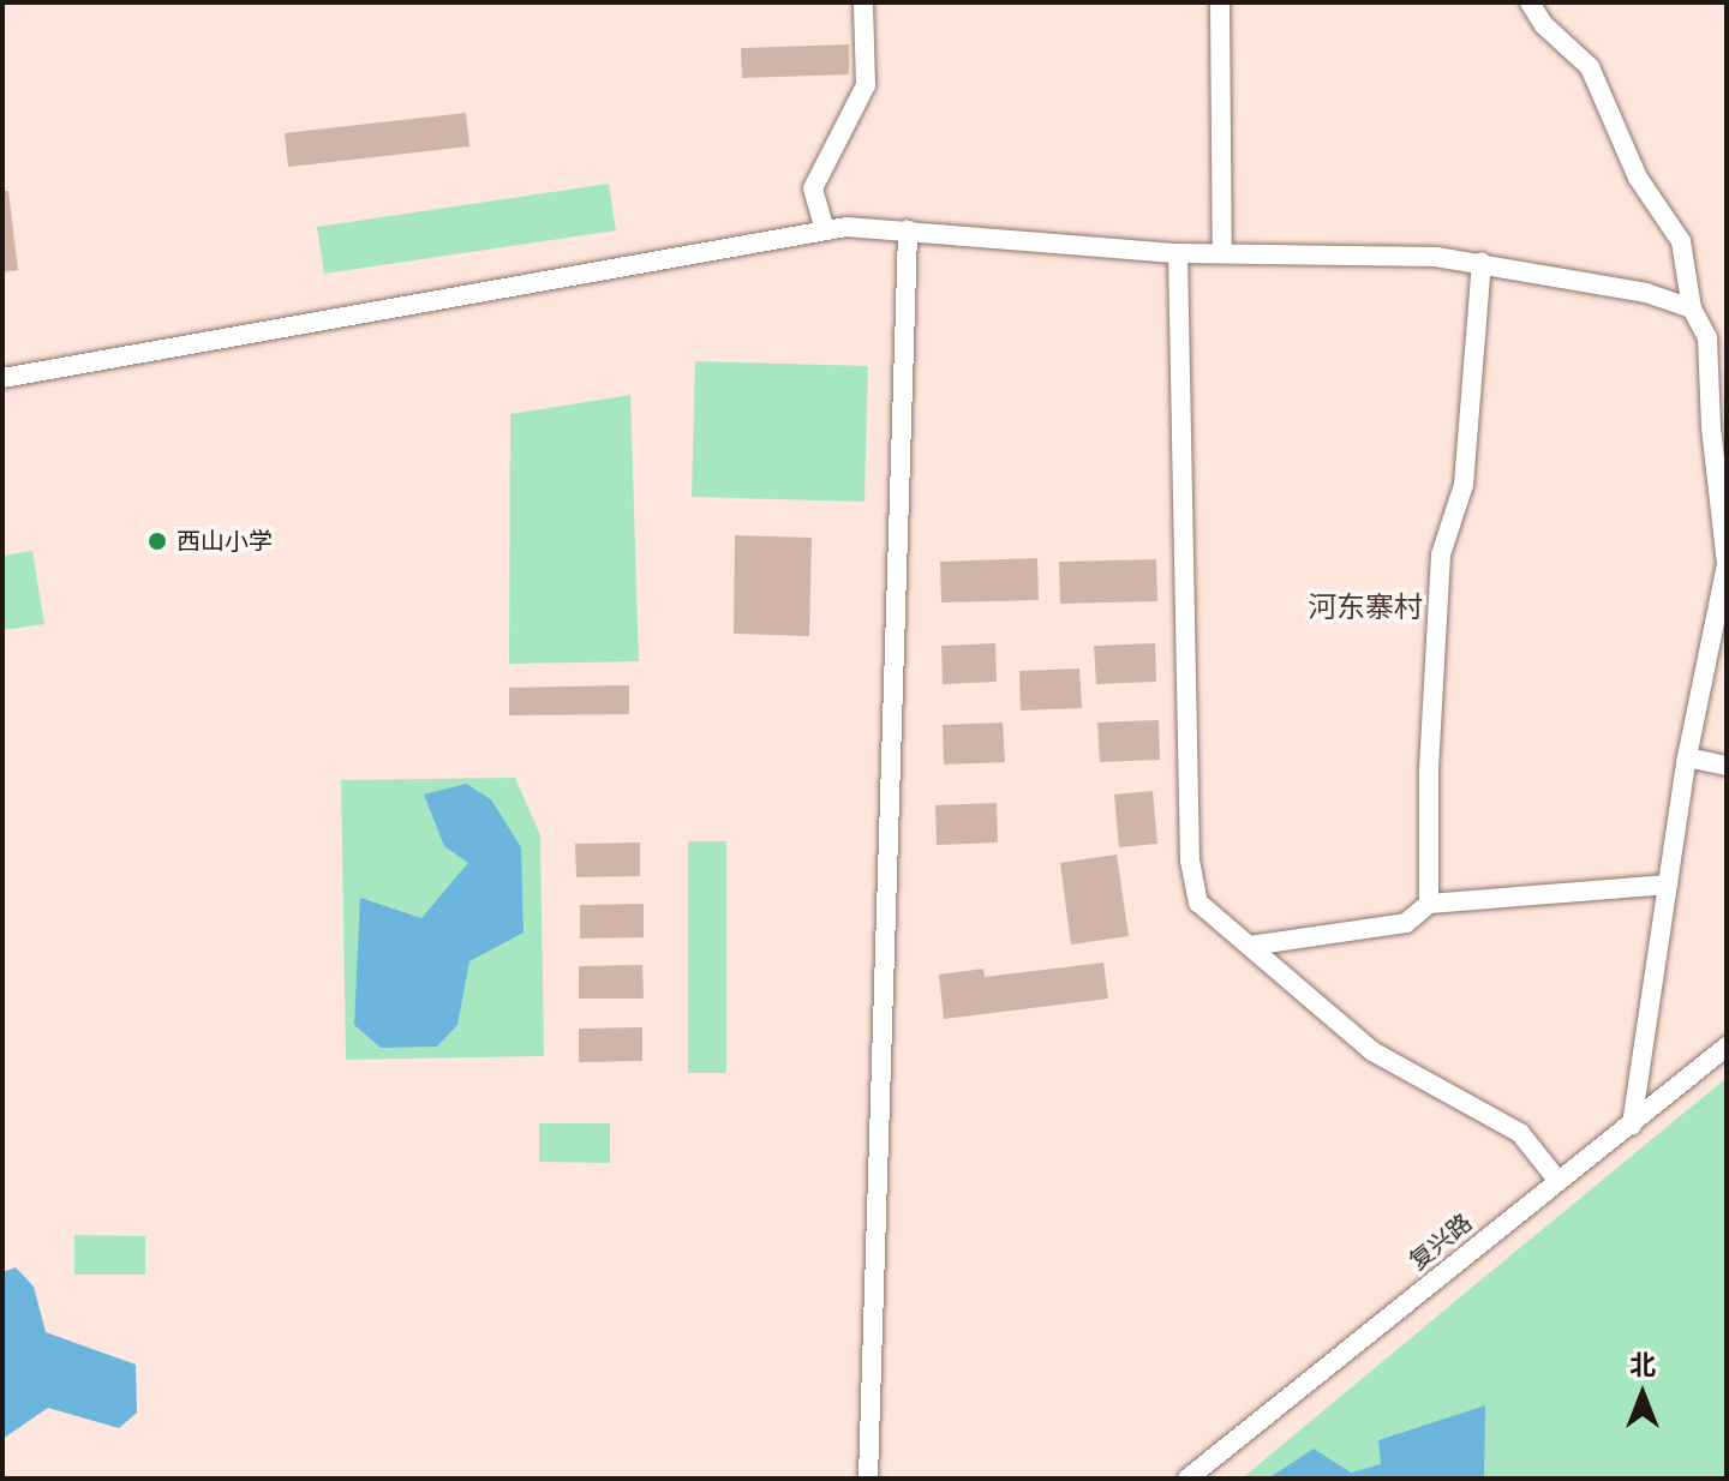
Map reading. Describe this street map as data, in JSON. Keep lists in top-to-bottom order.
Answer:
{
  "streets": {
    "street": ["复兴路"]
  },
  "districts": ["河东寨村"],
  "places": ["西山小学"],
  "north": "top"
}
